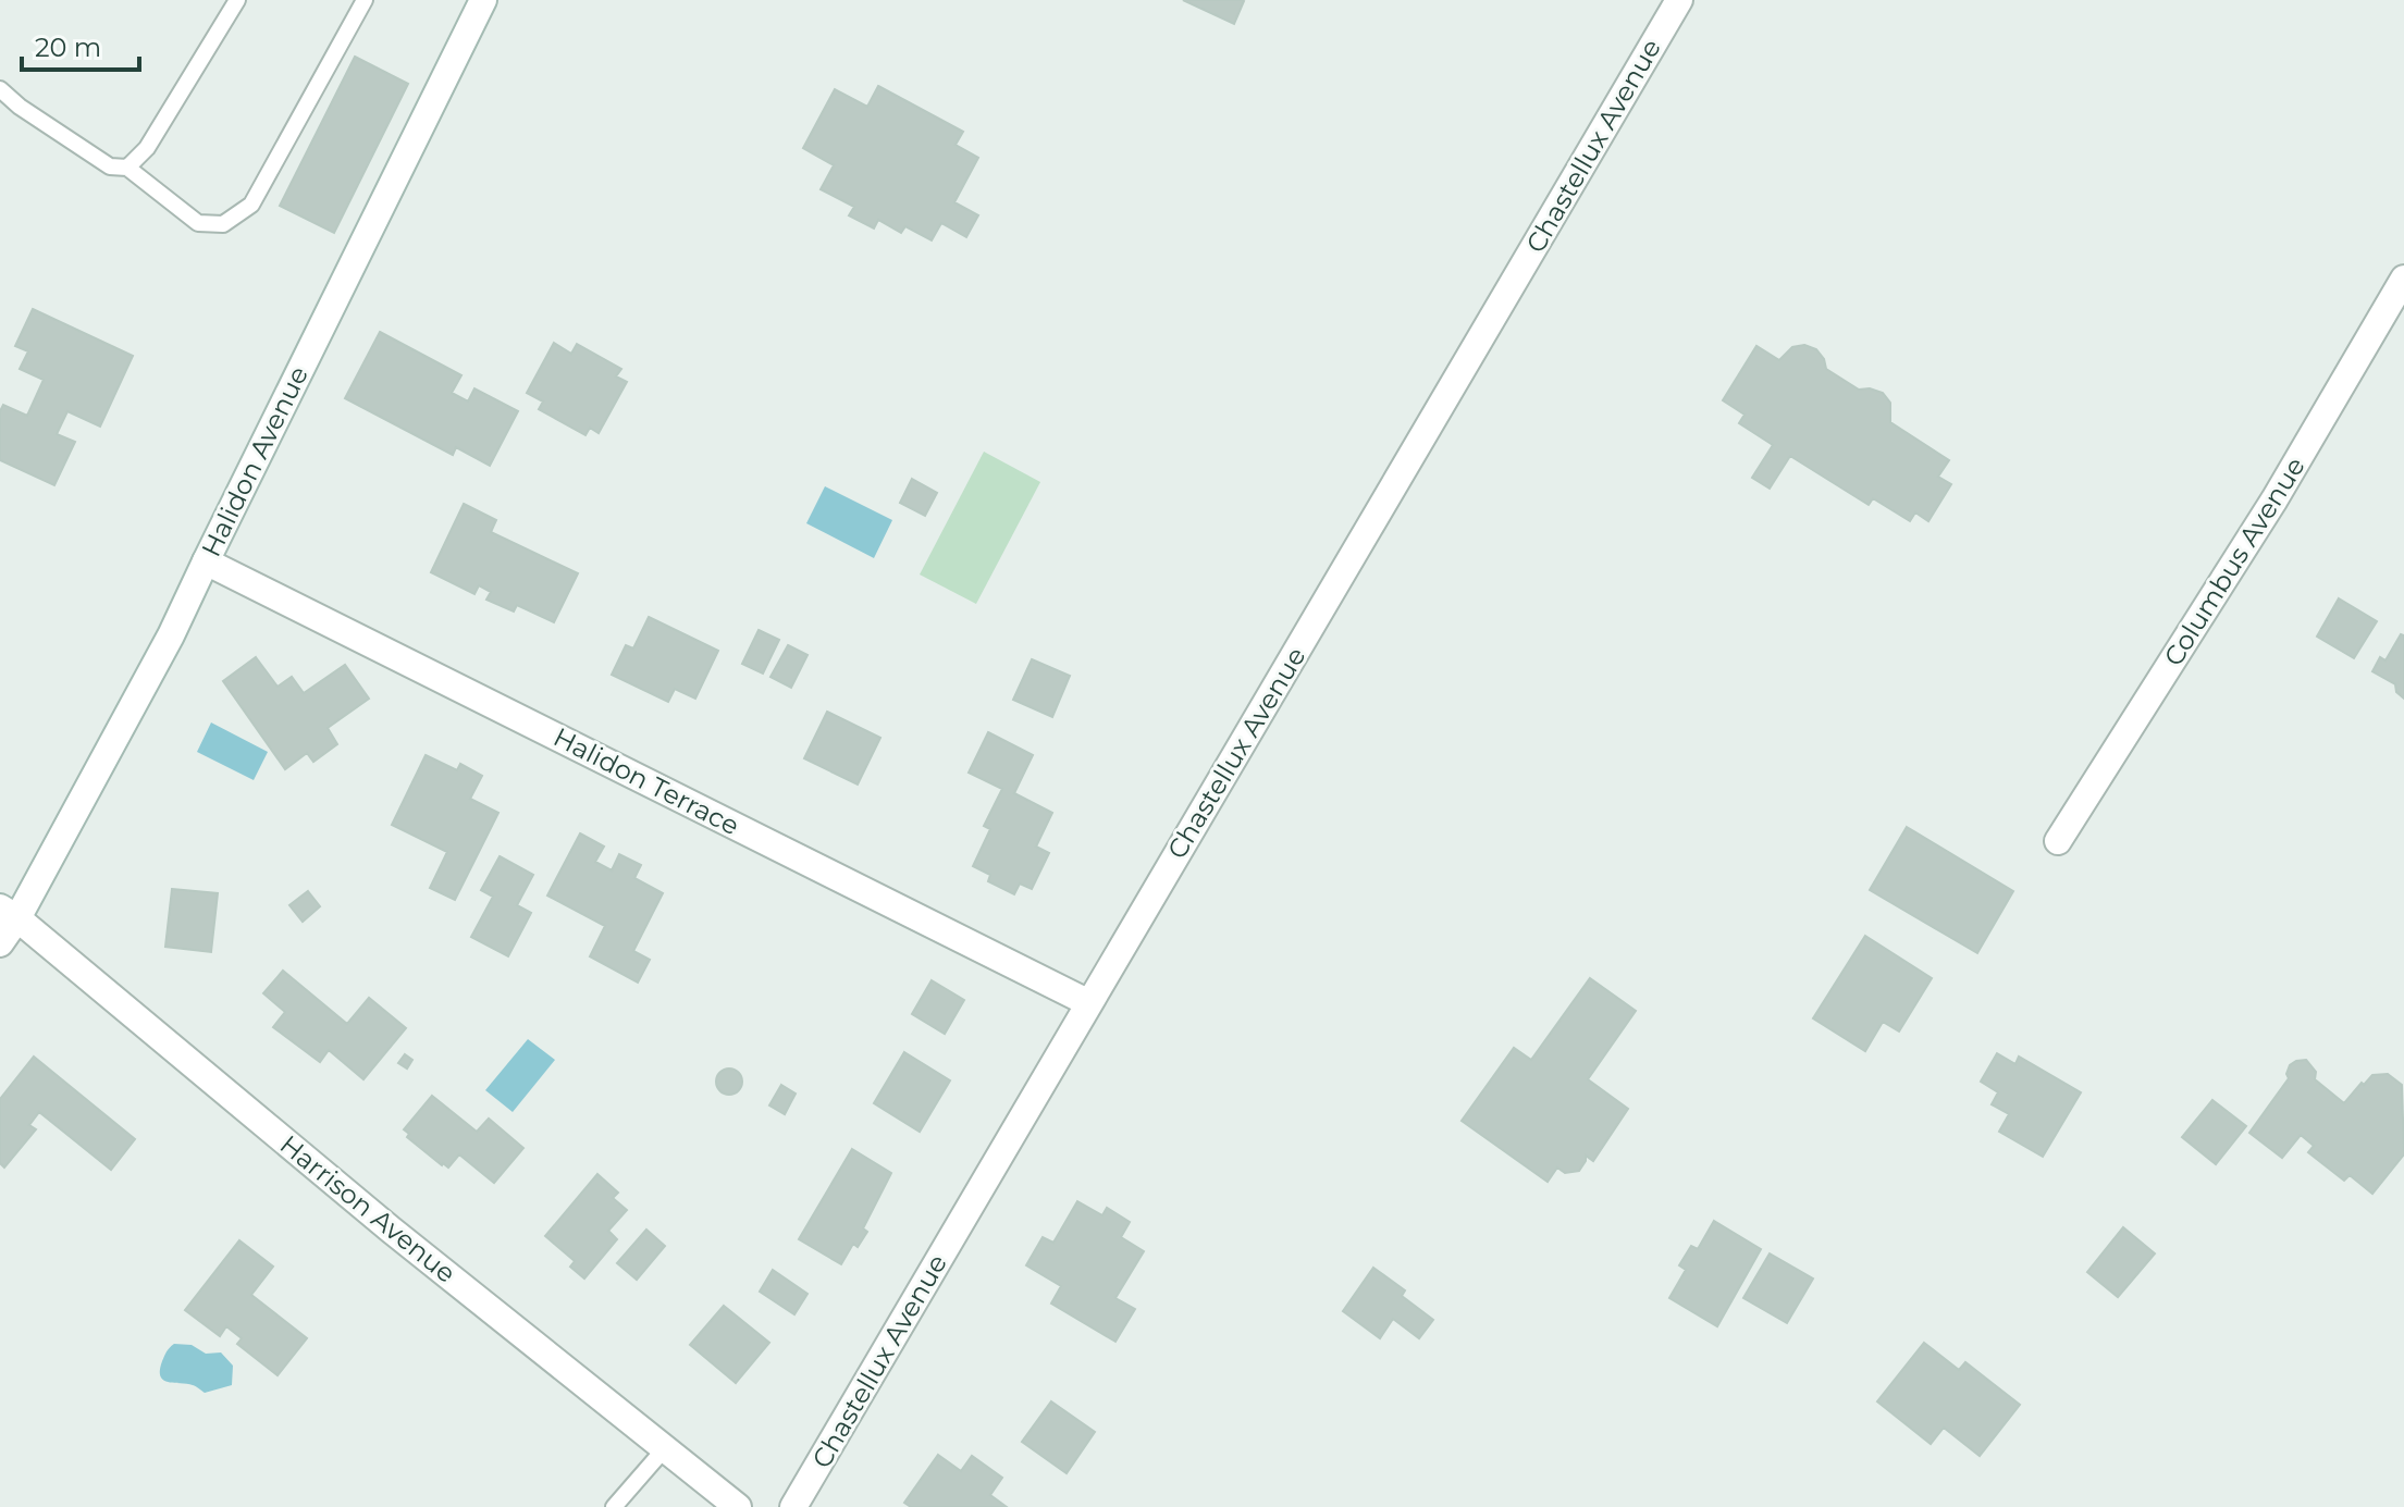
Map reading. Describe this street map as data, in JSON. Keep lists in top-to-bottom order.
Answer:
{
  "streets": {
    "street": [
      "Chastellux Avenue",
      "Halidon Avenue",
      "Columbus Avenue",
      "Halidon Terrace",
      "Harrison Avenue"
    ]
  },
  "crossings": [
    ["Chastellux Avenue", "Halidon Terrace"],
    ["Halidon Avenue", "Halidon Terrace"],
    ["Halidon Avenue", "Harrison Avenue"]
  ],
  "scale_bar": "20 m"
}
